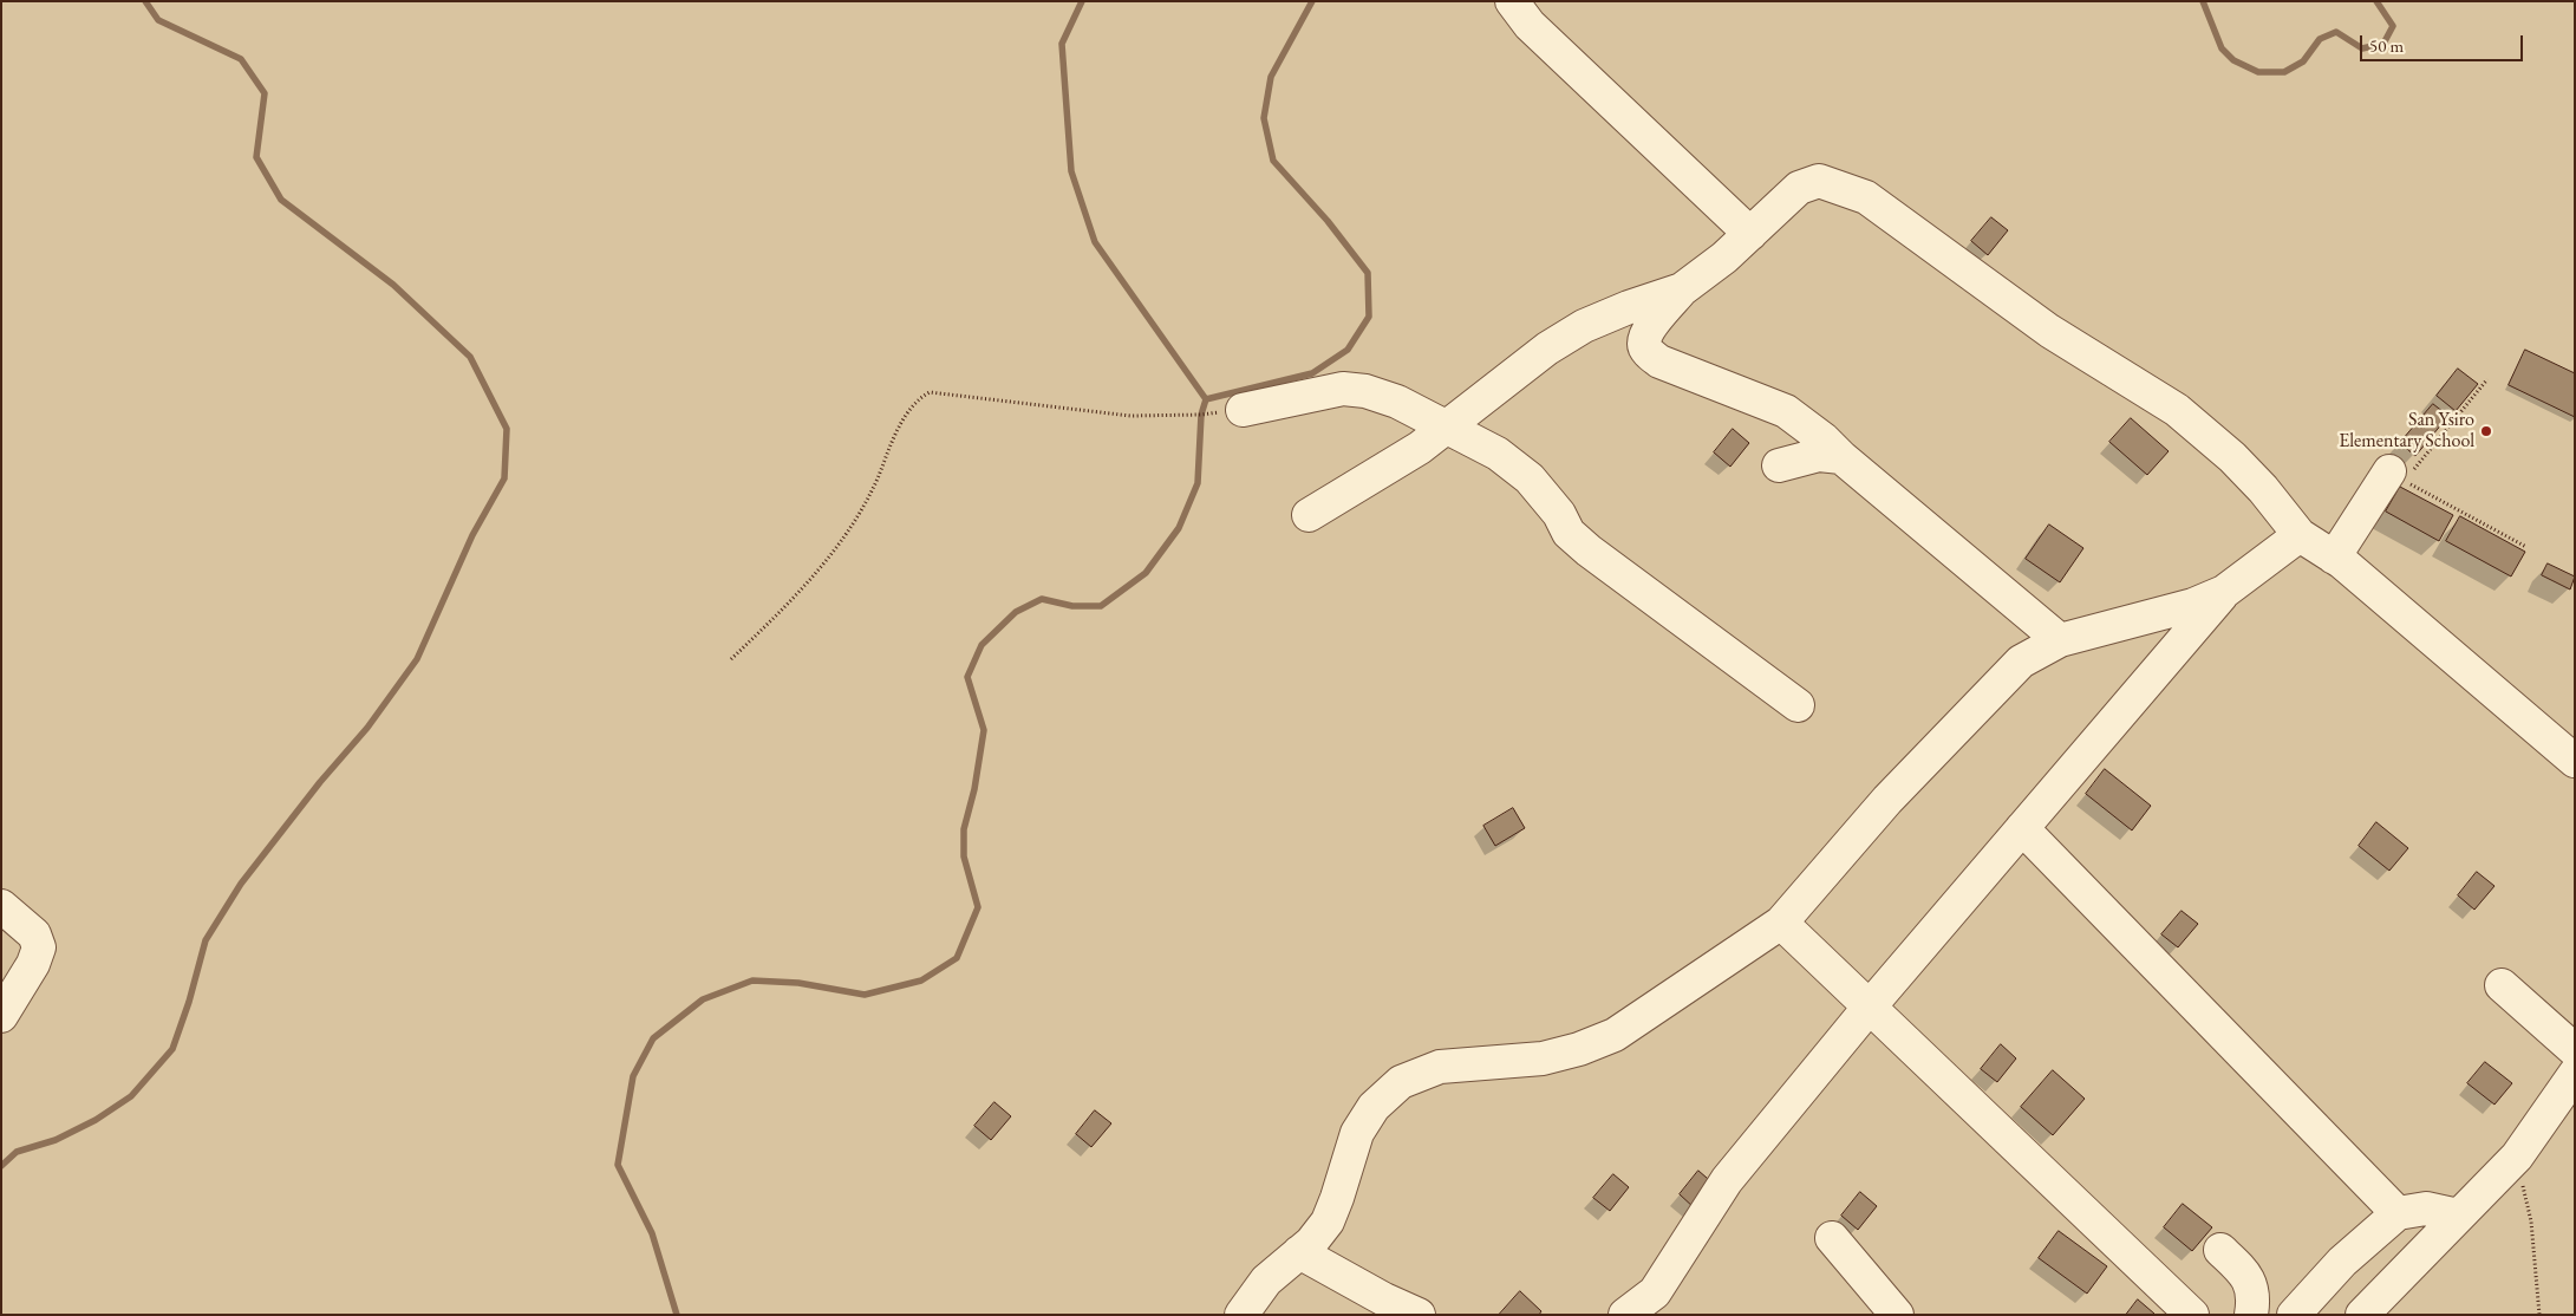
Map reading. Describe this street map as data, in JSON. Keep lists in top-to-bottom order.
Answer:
{
  "places": ["San Ysiro Elementary School"],
  "scale_bar": "50 m"
}
